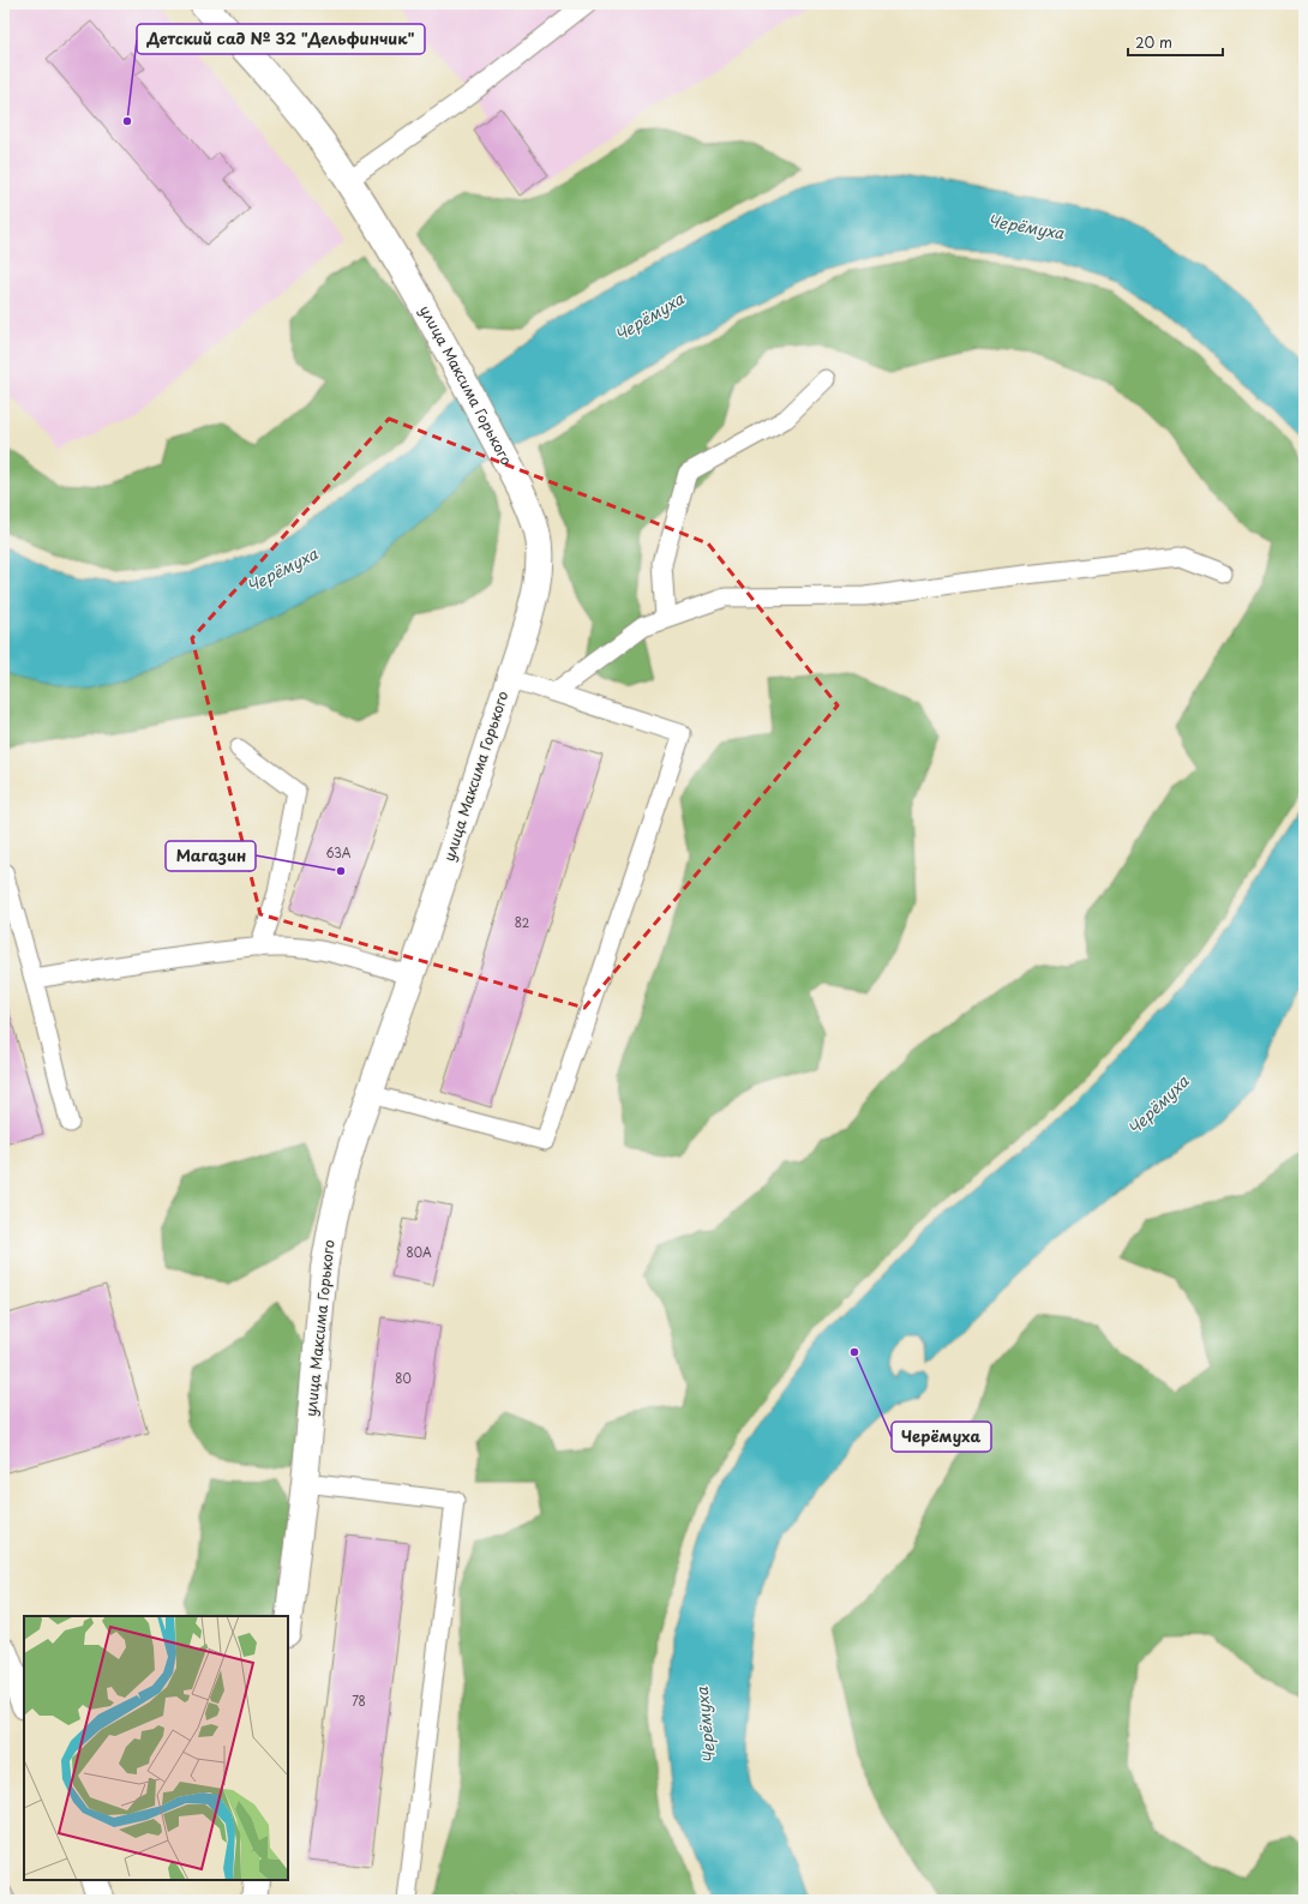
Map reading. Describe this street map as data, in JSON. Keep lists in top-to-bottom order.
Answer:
{
  "streets": {
    "street": ["улица Максима Горького"]
  },
  "water": ["Черёмуха"],
  "places": ["Детский сад № 32 \"Дельфинчик\"", "Магазин", "Черёмуха"],
  "house_numbers": [
    "63А",
    "82",
    "80А",
    "80",
    "78"
  ],
  "scale_bar": "20 m"
}
